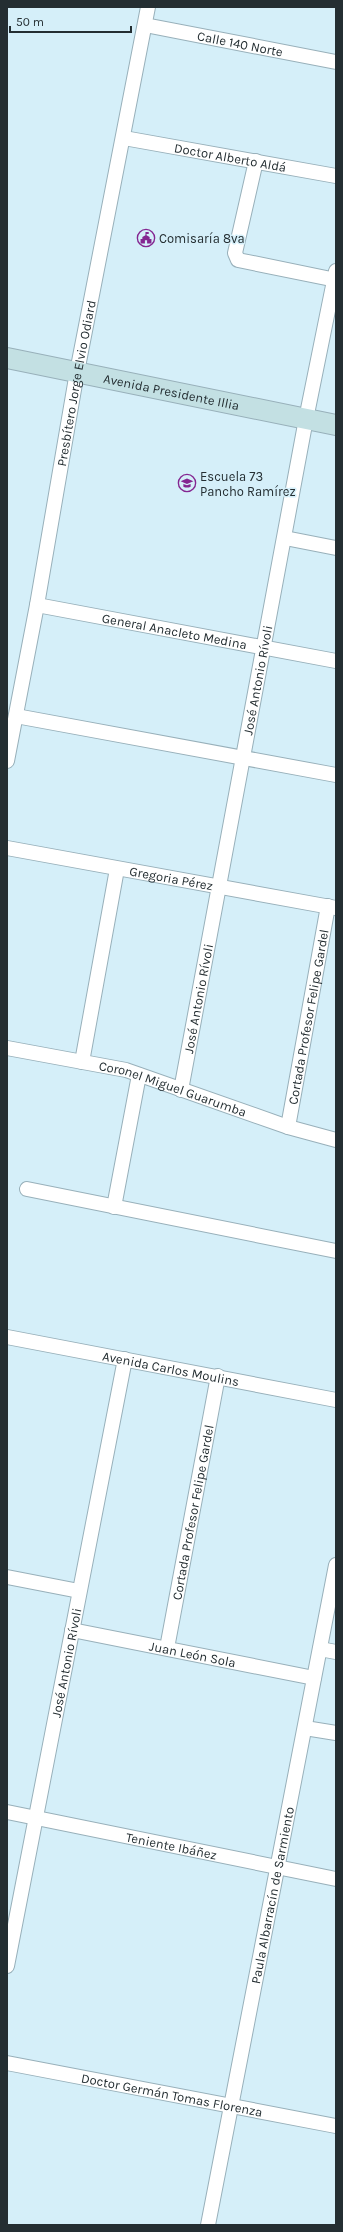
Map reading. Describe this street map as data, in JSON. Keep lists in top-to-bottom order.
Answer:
{
  "streets": {
    "main road": ["Avenida Presidente Illia"],
    "street": [
      "Calle 140 Norte",
      "Doctor Alberto Aldá",
      "Presbítero Jorge Elvio Odiard",
      "General Anacleto Medina",
      "José Antonio Rívoli",
      "Gregoria Pérez",
      "Cortada Profesor Felipe Gardel",
      "Coronel Miguel Guarumba",
      "Avenida Carlos Moulins",
      "Juan León Sola",
      "Teniente Ibáñez",
      "Paula Albarracín de Sarmiento",
      "Doctor Germán Tomas Florenza"
    ]
  },
  "crossings": [
    ["Calle 140 Norte", "Presbítero Jorge Elvio Odiard"],
    ["Doctor Alberto Aldá", "Presbítero Jorge Elvio Odiard"],
    ["Presbítero Jorge Elvio Odiard", "Avenida Presidente Illia"],
    ["Presbítero Jorge Elvio Odiard", "General Anacleto Medina"],
    ["Avenida Presidente Illia", "José Antonio Rívoli"],
    ["General Anacleto Medina", "José Antonio Rívoli"],
    ["José Antonio Rívoli", "Gregoria Pérez"],
    ["José Antonio Rívoli", "Coronel Miguel Guarumba"],
    ["José Antonio Rívoli", "Avenida Carlos Moulins"],
    ["José Antonio Rívoli", "Juan León Sola"],
    ["José Antonio Rívoli", "Teniente Ibáñez"],
    ["Gregoria Pérez", "Cortada Profesor Felipe Gardel"],
    ["Cortada Profesor Felipe Gardel", "Coronel Miguel Guarumba"],
    ["Cortada Profesor Felipe Gardel", "Avenida Carlos Moulins"],
    ["Cortada Profesor Felipe Gardel", "Juan León Sola"],
    ["Juan León Sola", "Paula Albarracín de Sarmiento"],
    ["Teniente Ibáñez", "Paula Albarracín de Sarmiento"],
    ["Paula Albarracín de Sarmiento", "Doctor Germán Tomas Florenza"]
  ],
  "places": {
    "public building": ["Comisaría 8va"],
    "school or university": ["Escuela 73 Pancho Ramírez"]
  },
  "scale_bar": "50 m"
}
